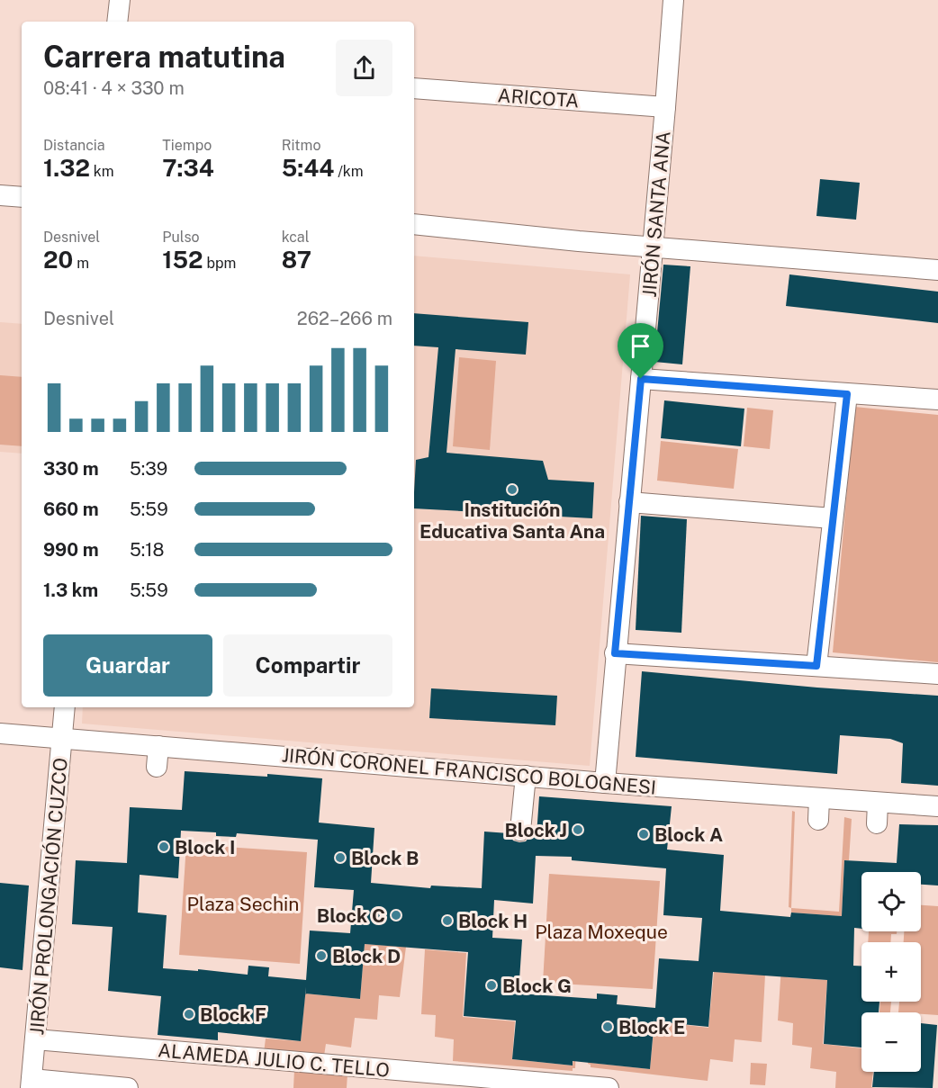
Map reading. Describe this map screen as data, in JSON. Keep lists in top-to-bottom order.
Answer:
{
  "streets": {
    "street": [
      "ARICOTA",
      "JIRÓN SANTA ANA",
      "JIRÓN CORONEL FRANCISCO BOLOGNESI",
      "JIRÓN PROLONGACIÓN CUZCO",
      "ALAMEDA JULIO C. TELLO"
    ]
  },
  "crossings": [
    ["ARICOTA", "JIRÓN SANTA ANA"],
    ["JIRÓN SANTA ANA", "JIRÓN CORONEL FRANCISCO BOLOGNESI"],
    ["JIRÓN CORONEL FRANCISCO BOLOGNESI", "JIRÓN PROLONGACIÓN CUZCO"],
    ["JIRÓN PROLONGACIÓN CUZCO", "ALAMEDA JULIO C. TELLO"]
  ],
  "parks": ["Plaza Sechin", "Plaza Moxeque"],
  "places": [
    "Institución Educativa Santa Ana",
    "Block J",
    "Block A",
    "Block I",
    "Block B",
    "Block C",
    "Block H",
    "Block D",
    "Block G",
    "Block F",
    "Block E"
  ],
  "page": {
    "heading": ["Carrera matutina", "08:41 · 4 × 330 m"],
    "stats": [
      ["Distancia", "1.32 km"],
      ["Tiempo", "7:34"],
      ["Ritmo", "5:44 /km"],
      ["Desnivel", "20 m"],
      ["Pulso", "152 bpm"],
      ["kcal", "87"]
    ],
    "chart": ["Desnivel", "262–266 m"],
    "list": [
      {
        "name": "330 m",
        "note": "5:39"
      },
      {
        "name": "660 m",
        "note": "5:59"
      },
      {
        "name": "990 m",
        "note": "5:18"
      },
      {
        "name": "1.3 km",
        "note": "5:59"
      }
    ],
    "buttons": ["Guardar", "Compartir"],
    "map_buttons": ["+", "−"]
  }
}
